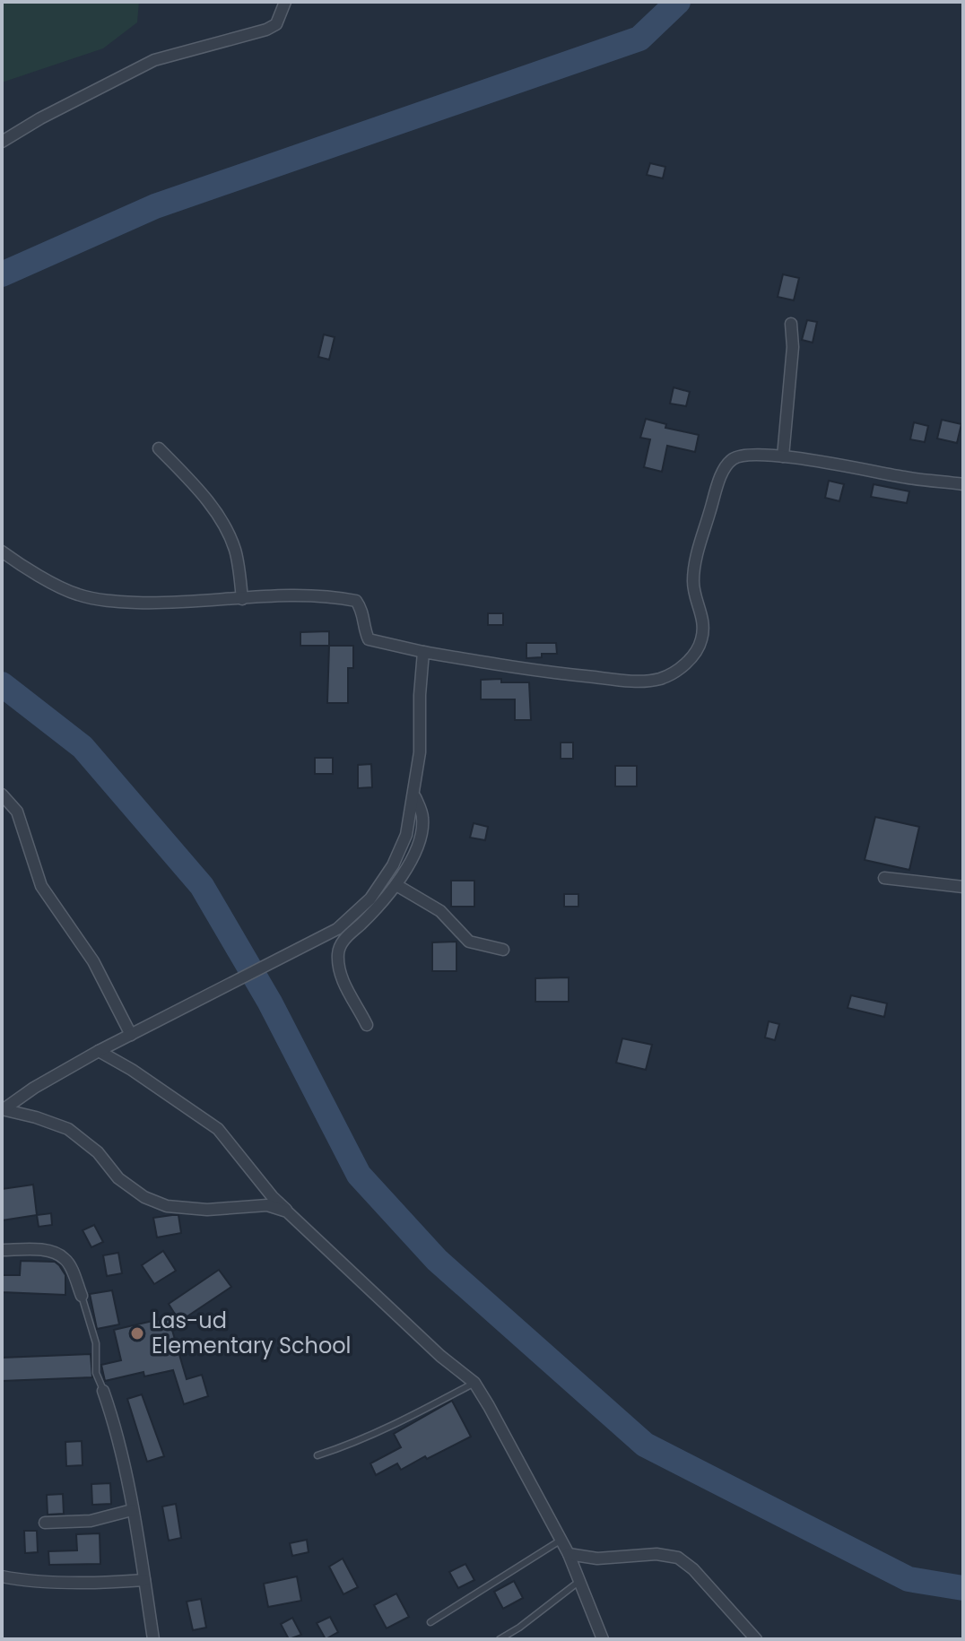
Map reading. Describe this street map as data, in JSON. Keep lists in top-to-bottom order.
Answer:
{
  "places": ["Las-ud Elementary School"]
}
